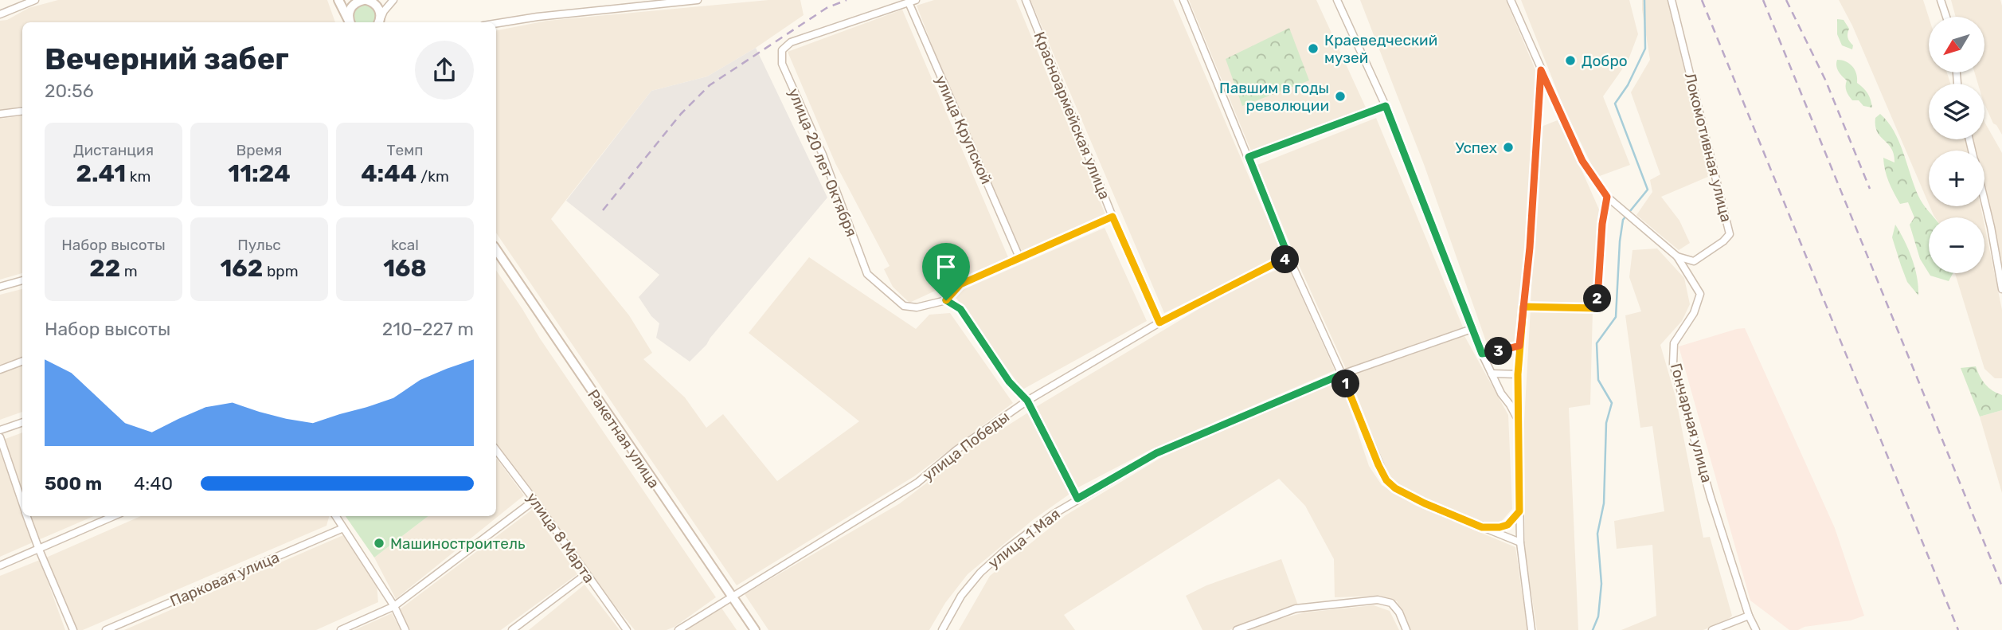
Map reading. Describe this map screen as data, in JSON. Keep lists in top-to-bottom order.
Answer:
{
  "streets": {
    "main road": ["Ракетная улица"],
    "street": [
      "Красноармейская улица",
      "улица Крупской",
      "Локомотивная улица",
      "улица 20 лет Октября",
      "Гончарная улица",
      "улица Победы",
      "улица 8 Марта",
      "улица 1 Мая",
      "Парковая улица"
    ]
  },
  "crossings": [
    ["Красноармейская улица", "улица Победы"],
    ["улица Крупской", "улица 20 лет Октября"],
    ["Локомотивная улица", "Гончарная улица"],
    ["Ракетная улица", "улица Победы"]
  ],
  "places": [
    "Краеведческий музей",
    "Добро",
    "Павшим в годы революции",
    "Успех",
    "Машиностроитель"
  ],
  "north": "bottom left",
  "page": {
    "map_buttons": ["+", "−"],
    "heading": ["Вечерний забег", "20:56"],
    "stats": [
      ["Дистанция", "2.41 km"],
      ["Время", "11:24"],
      ["Темп", "4:44 /km"],
      ["Набор высоты", "22 m"],
      ["Пульс", "162 bpm"],
      ["kcal", "168"]
    ],
    "pins": [
      "4",
      "2",
      "3",
      "1"
    ],
    "chart": ["Набор высоты", "210–227 m"],
    "list": [
      {
        "name": "500 m",
        "note": "4:40"
      }
    ]
  }
}
